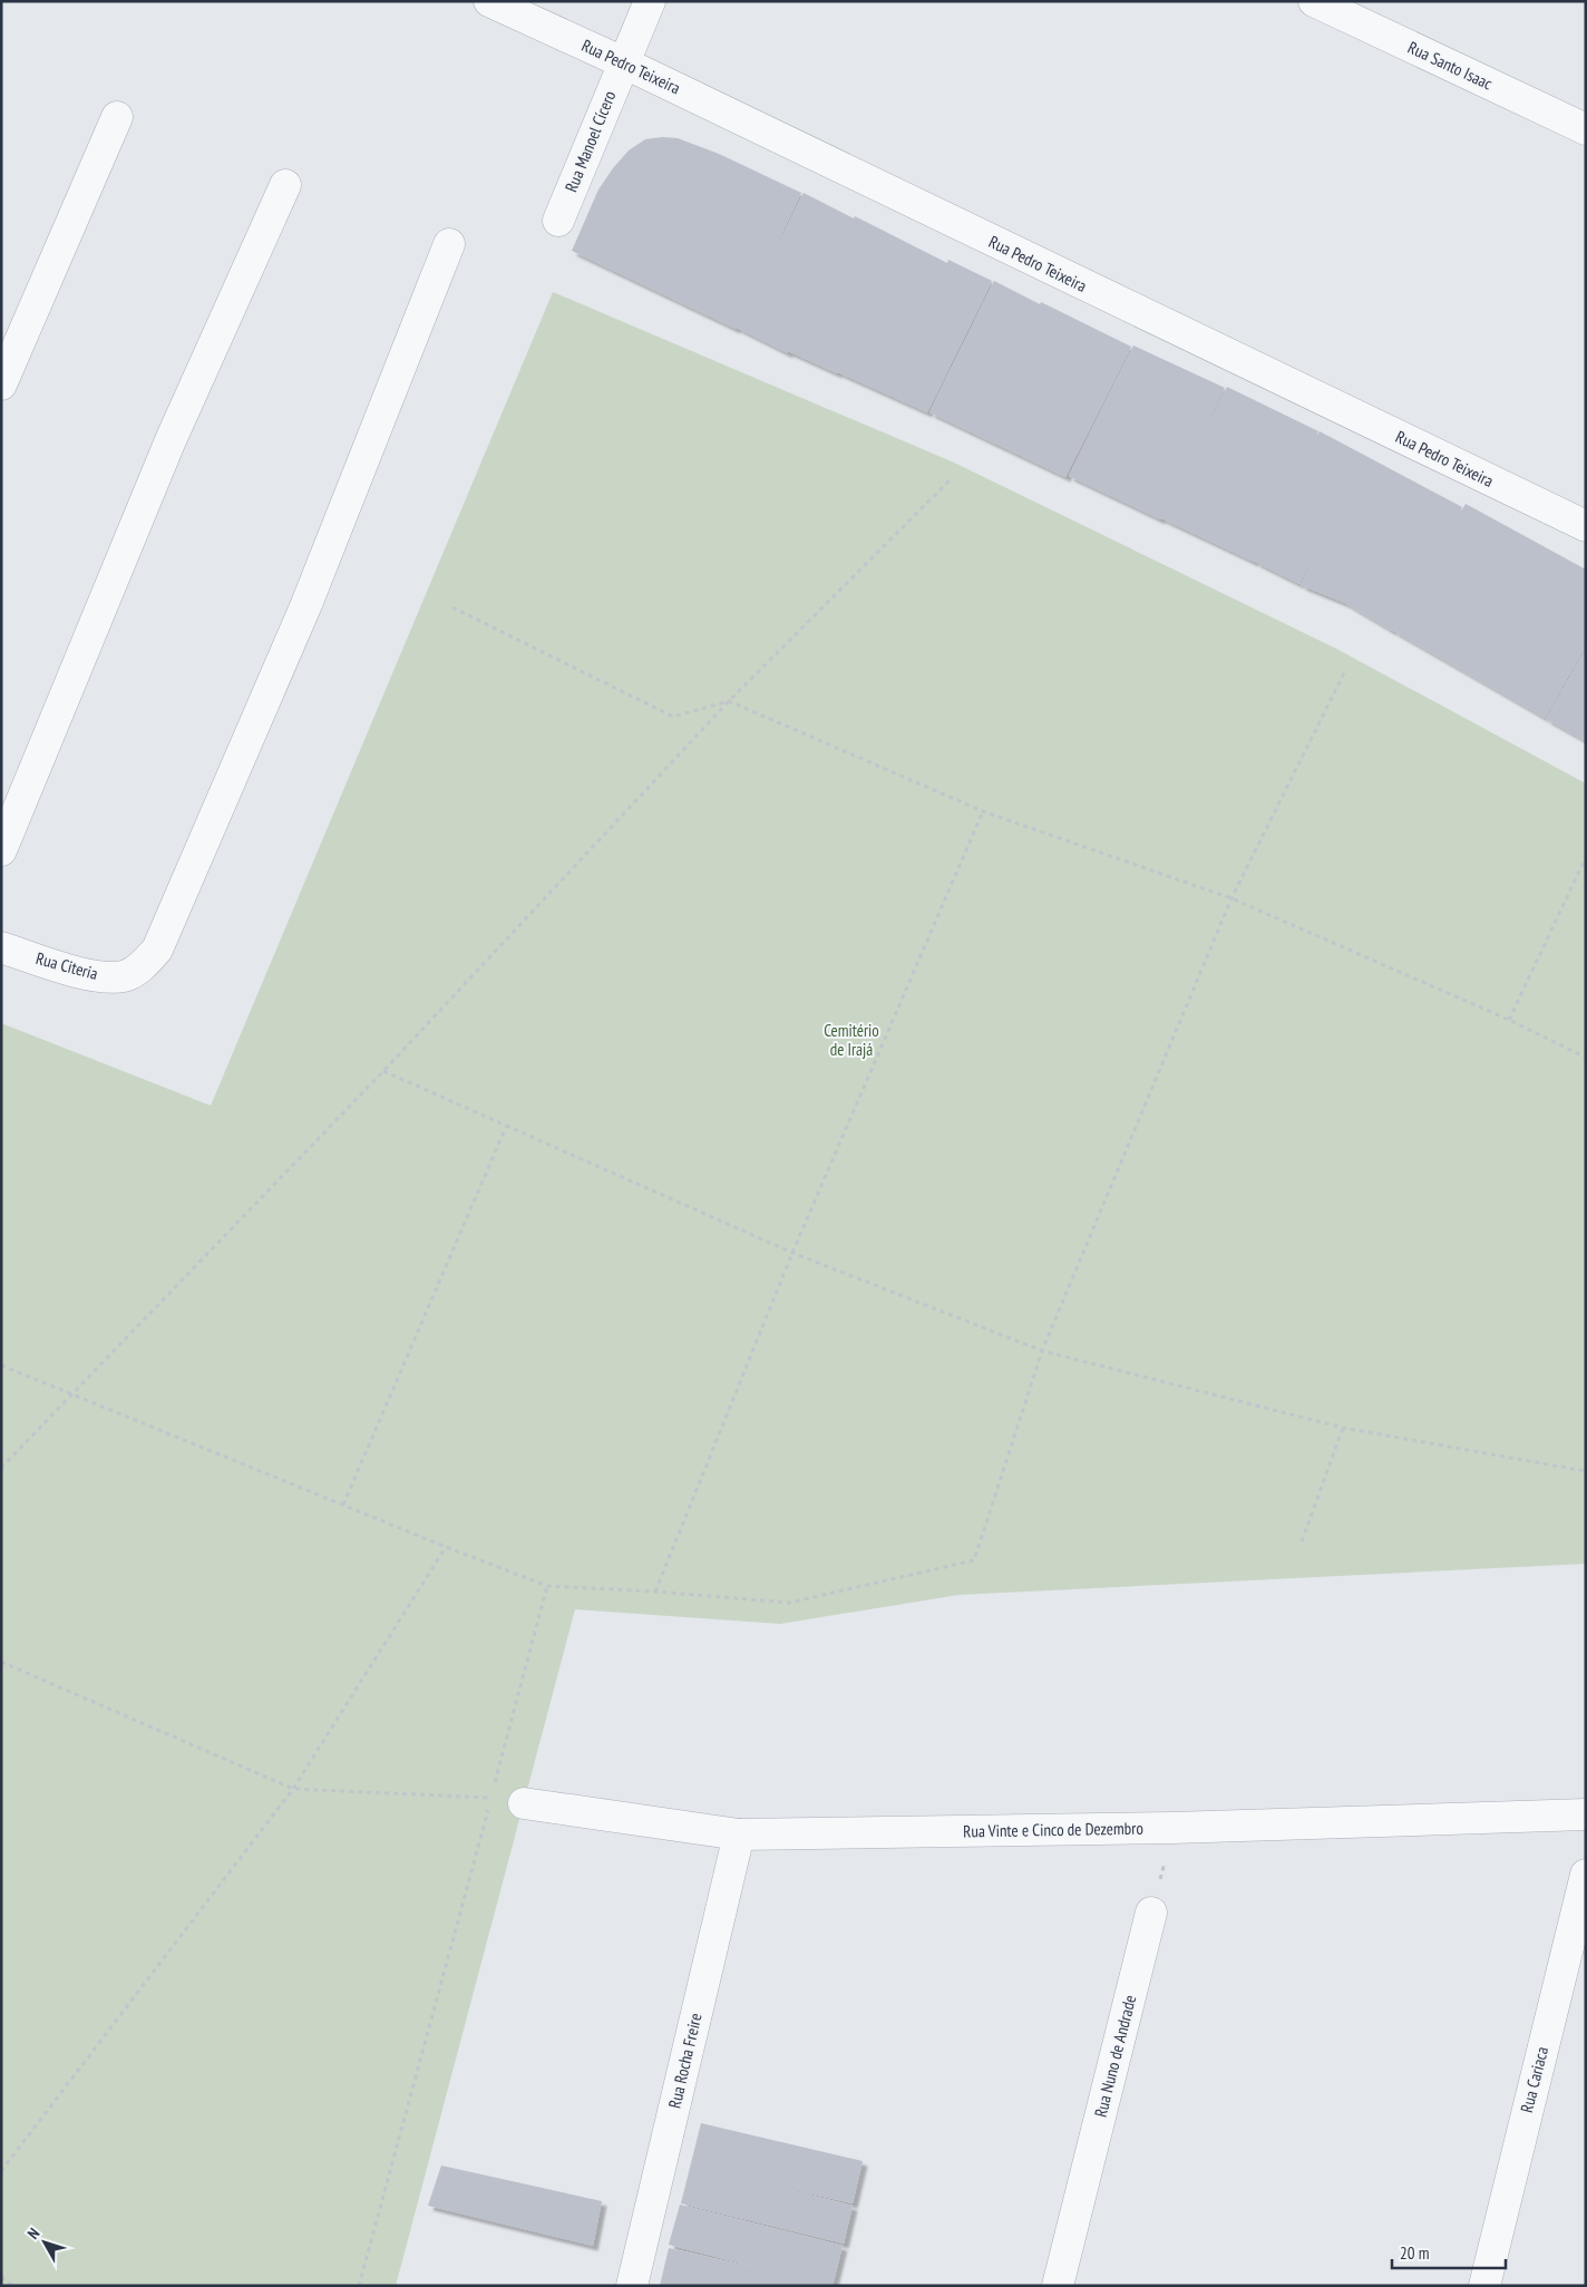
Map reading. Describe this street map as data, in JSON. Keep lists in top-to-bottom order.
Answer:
{
  "streets": {
    "street": [
      "Rua Santo Isaac",
      "Rua Pedro Teixeira",
      "Rua Manoel Cícero",
      "Rua Citeria",
      "Rua Vinte e Cinco de Dezembro",
      "Rua Nuno de Andrade",
      "Rua Rocha Freire",
      "Rua Cariaca"
    ]
  },
  "crossings": [
    ["Rua Pedro Teixeira", "Rua Manoel Cícero"],
    ["Rua Vinte e Cinco de Dezembro", "Rua Rocha Freire"]
  ],
  "parks": ["Cemitério de Irajá"],
  "scale_bar": "20 m",
  "north": "top left"
}
